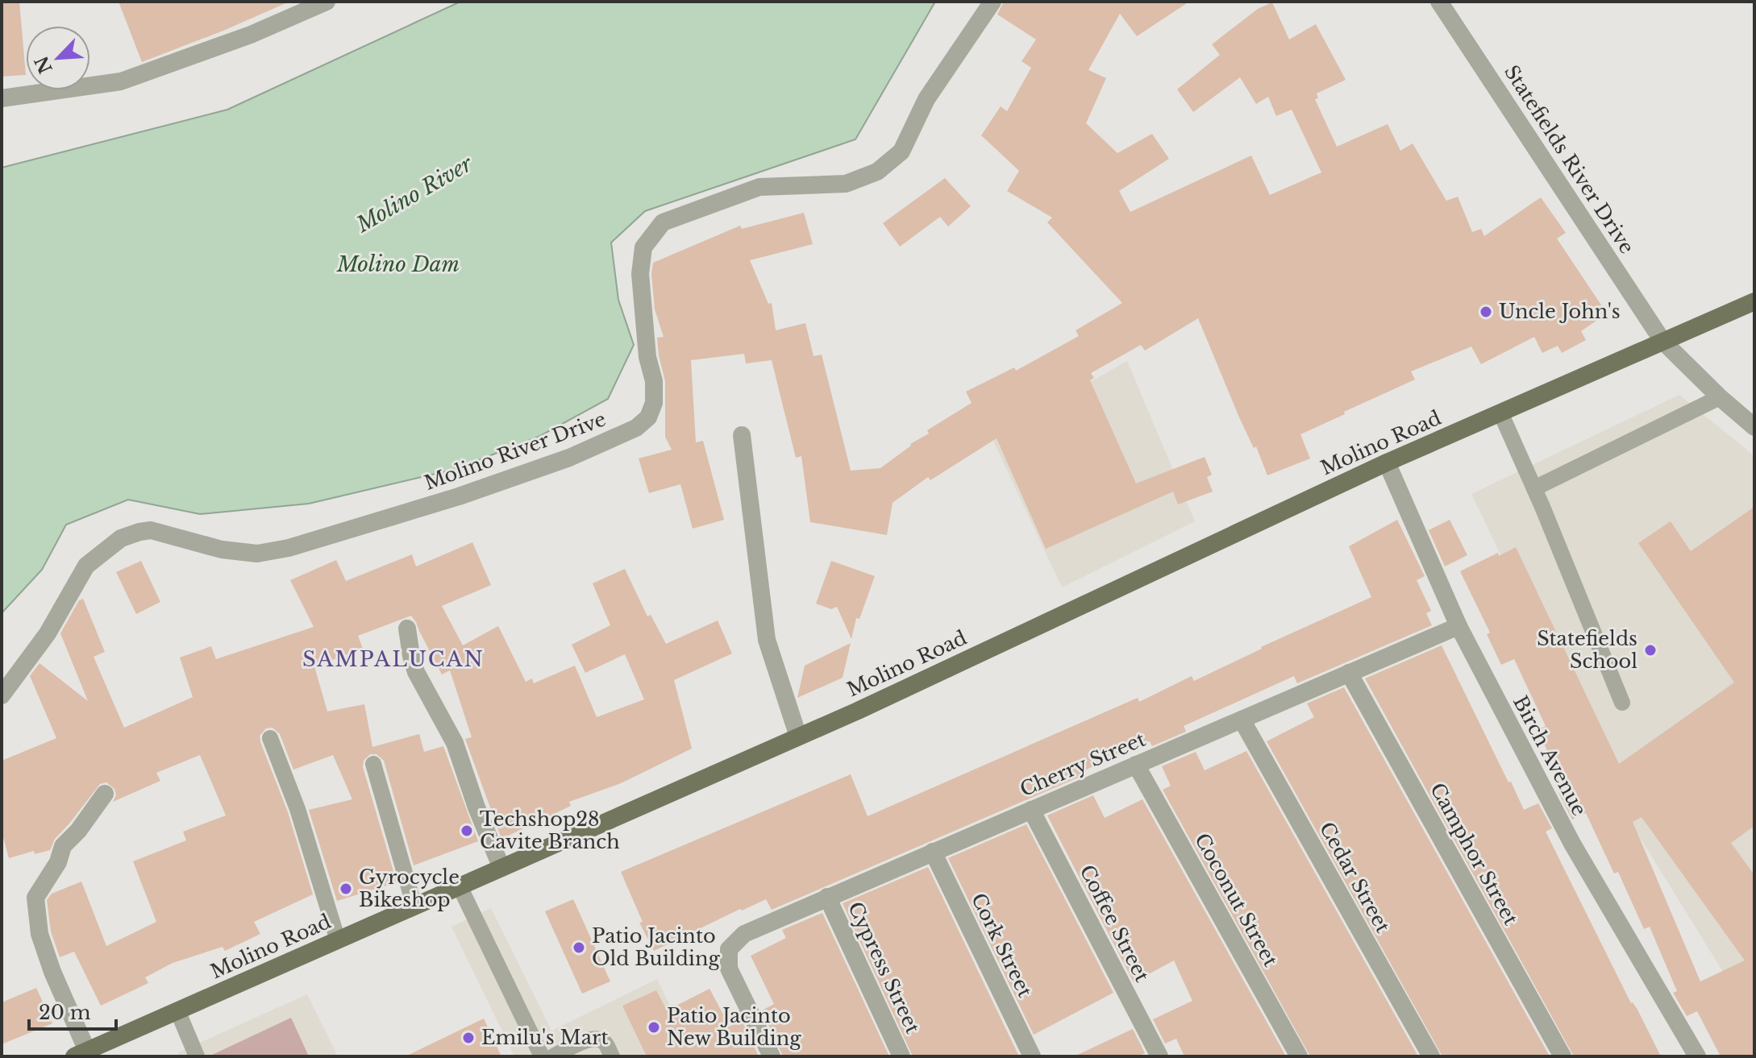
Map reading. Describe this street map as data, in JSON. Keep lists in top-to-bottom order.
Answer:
{
  "streets": {
    "main road": ["Molino Road"],
    "street": [
      "Statefields River Drive",
      "Molino River Drive",
      "Birch Avenue",
      "Cherry Street",
      "Camphor Street",
      "Cedar Street",
      "Coconut Street",
      "Coffee Street",
      "Cork Street",
      "Cypress Street"
    ]
  },
  "crossings": [
    ["Statefields River Drive", "Molino Road"],
    ["Molino Road", "Birch Avenue"],
    ["Birch Avenue", "Cherry Street"],
    ["Cherry Street", "Camphor Street"],
    ["Cherry Street", "Cedar Street"],
    ["Cherry Street", "Coconut Street"],
    ["Cherry Street", "Coffee Street"],
    ["Cherry Street", "Cork Street"],
    ["Cherry Street", "Cypress Street"]
  ],
  "districts": ["SAMPALUCAN"],
  "water": ["Molino River", "Molino Dam"],
  "places": [
    "Uncle John's",
    "Statefields School",
    "Techshop28 Cavite Branch",
    "Gyrocycle Bikeshop",
    "Patio Jacinto Old Building",
    "Patio Jacinto New Building",
    "Emilu's Mart"
  ],
  "scale_bar": "20 m",
  "north": "bottom left"
}
